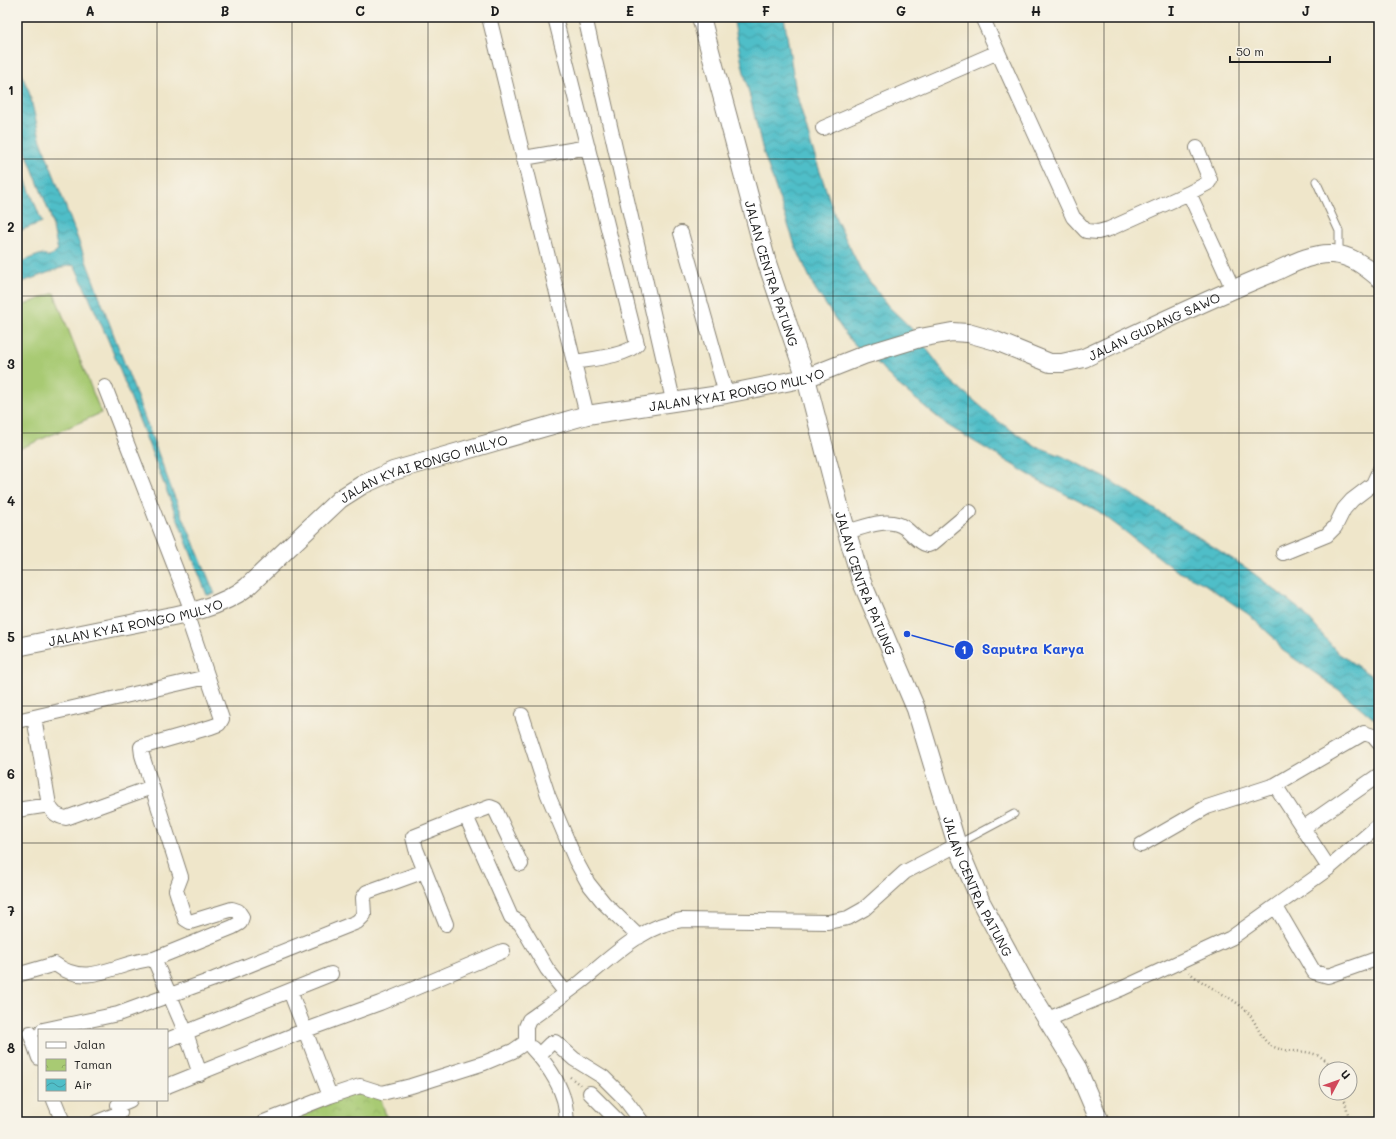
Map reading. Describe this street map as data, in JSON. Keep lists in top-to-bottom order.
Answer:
{
  "streets": {
    "street": ["JALAN CENTRA PATUNG", "JALAN GUDANG SAWO", "JALAN KYAI RONGO MULYO"]
  },
  "crossings": [
    ["JALAN CENTRA PATUNG", "JALAN KYAI RONGO MULYO"],
    ["JALAN GUDANG SAWO", "JALAN KYAI RONGO MULYO"]
  ],
  "places": ["Saputra Karya"],
  "legend": ["Jalan", "Taman", "Air"],
  "scale_bar": "50 m",
  "north": "top right",
  "grid": {
    "columns": [
      "A",
      "B",
      "C",
      "D",
      "E",
      "F",
      "G",
      "H",
      "I",
      "J"
    ],
    "rows": [
      "1",
      "2",
      "3",
      "4",
      "5",
      "6",
      "7",
      "8"
    ]
  }
}
